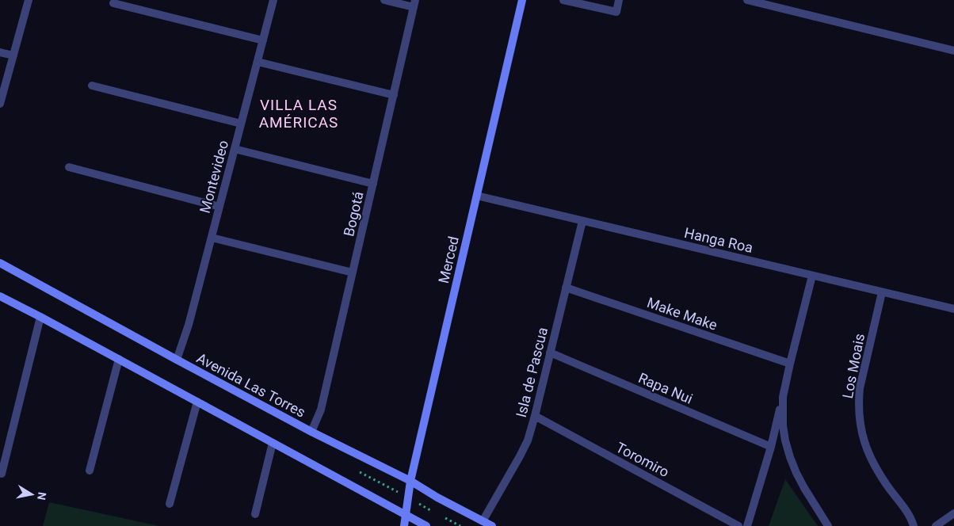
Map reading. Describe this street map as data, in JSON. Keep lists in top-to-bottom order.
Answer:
{
  "streets": {
    "main road": ["Merced", "Avenida Las Torres"],
    "street": [
      "Montevideo",
      "Bogotá",
      "Hanga Roa",
      "Make Make",
      "Los Moais",
      "Isla de Pascua",
      "Rapa Nui",
      "Toromiro"
    ]
  },
  "crossings": [
    ["Montevideo", "Avenida Las Torres"],
    ["Bogotá", "Avenida Las Torres"],
    ["Hanga Roa", "Merced"],
    ["Hanga Roa", "Los Moais"],
    ["Hanga Roa", "Isla de Pascua"],
    ["Merced", "Avenida Las Torres"],
    ["Make Make", "Isla de Pascua"],
    ["Isla de Pascua", "Avenida Las Torres"],
    ["Isla de Pascua", "Rapa Nui"],
    ["Isla de Pascua", "Toromiro"]
  ],
  "districts": ["VILLA LAS AMÉRICAS"],
  "north": "right"
}
